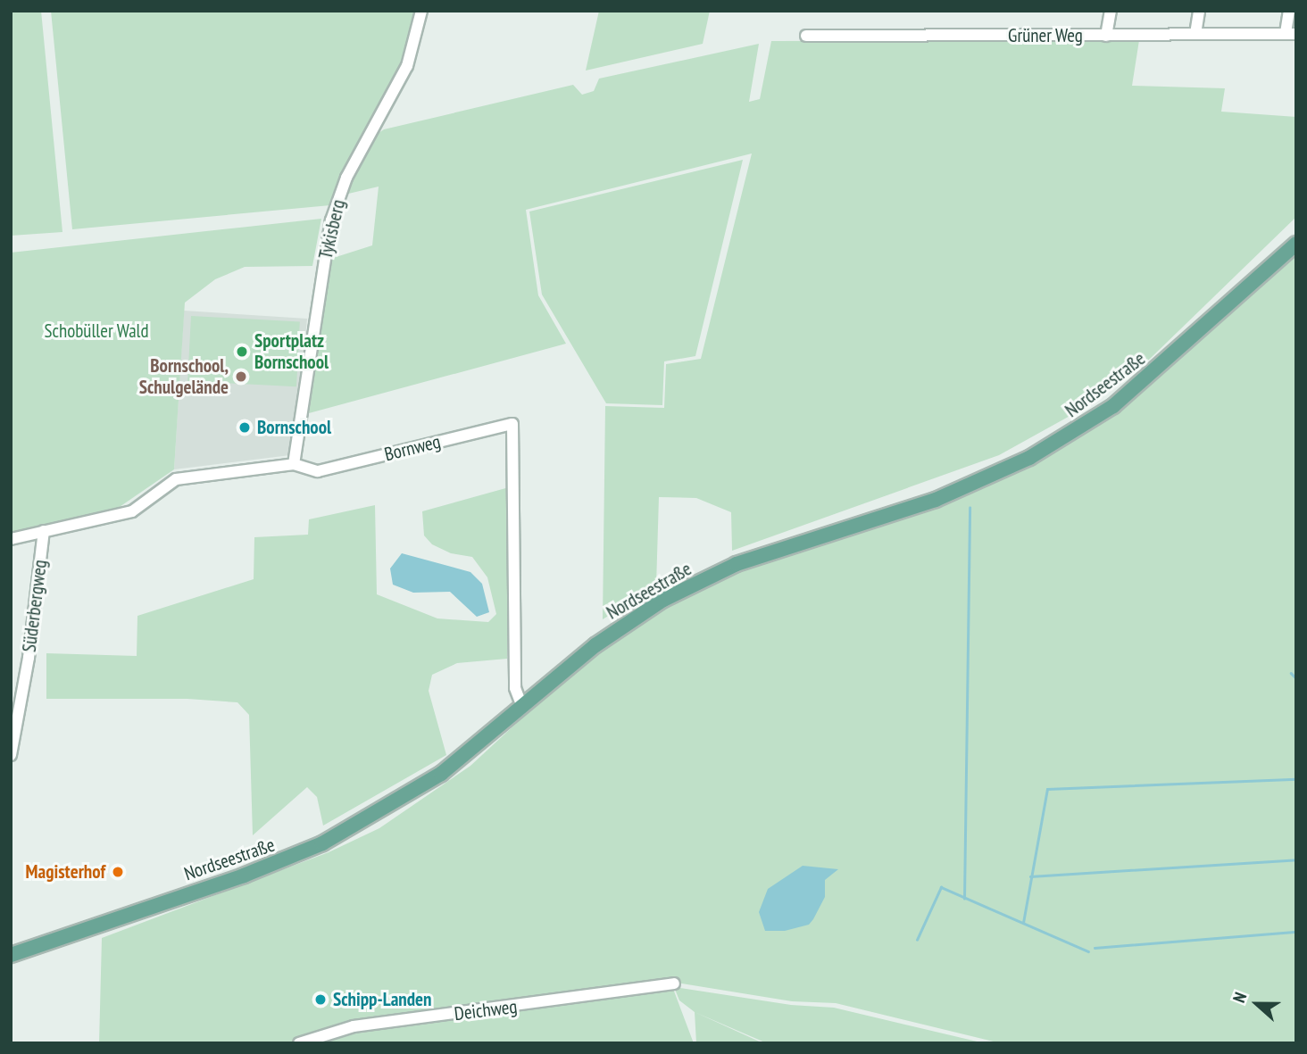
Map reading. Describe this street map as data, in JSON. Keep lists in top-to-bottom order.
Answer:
{
  "streets": {
    "main road": ["Nordseestraße"],
    "street": [
      "Grüner Weg",
      "Tykisberg",
      "Bornweg",
      "Süderbergweg",
      "Deichweg"
    ]
  },
  "crossings": [
    ["Tykisberg", "Bornweg"],
    ["Nordseestraße", "Bornweg"],
    ["Bornweg", "Süderbergweg"]
  ],
  "parks": ["Schobüller Wald"],
  "places": [
    "Sportplatz Bornschool",
    "Bornschool, Schulgelände",
    "Bornschool",
    "Magisterhof",
    "Schipp-Landen"
  ],
  "north": "left"
}
